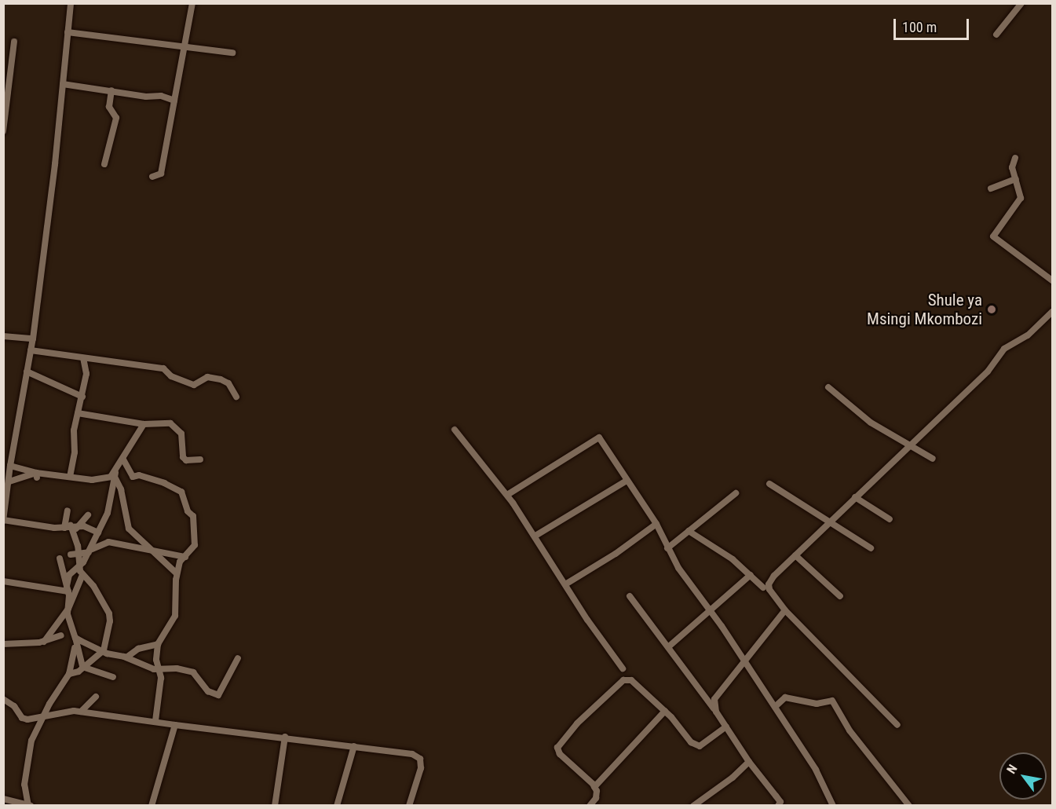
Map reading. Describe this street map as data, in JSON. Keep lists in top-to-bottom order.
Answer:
{
  "places": ["Shule ya Msingi Mkombozi"],
  "scale_bar": "100 m",
  "north": "top left"
}
